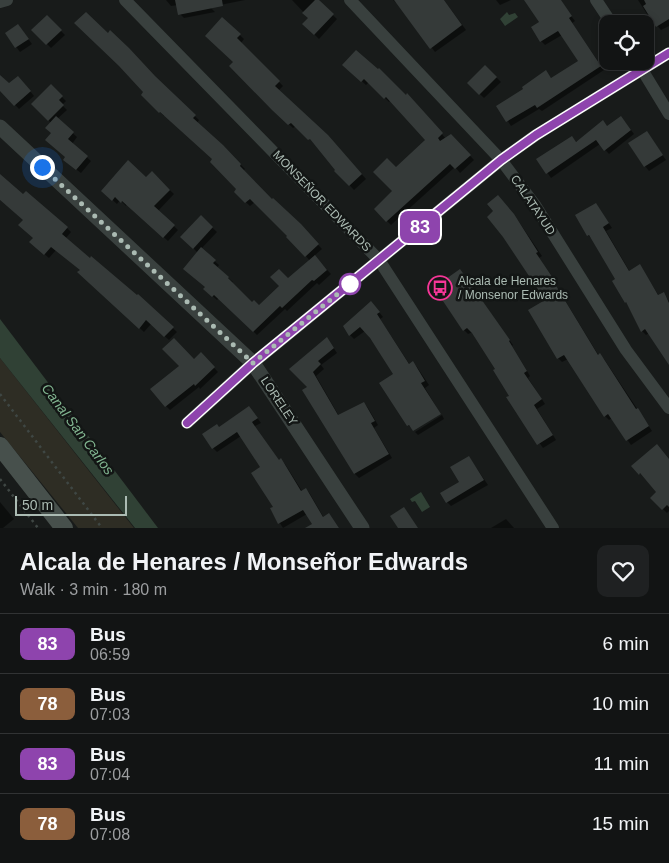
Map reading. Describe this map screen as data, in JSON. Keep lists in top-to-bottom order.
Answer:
{
  "streets": {
    "street": ["MONSEÑOR EDWARDS", "CALATAYUD", "LORELEY"]
  },
  "water": ["Canal San Carlos"],
  "places": {
    "bus stop": ["Alcala de Henares / Monsenor Edwards"]
  },
  "lines": ["bus line 83"],
  "scale_bar": "50 m",
  "page": {
    "on_map": "83",
    "scale": "50 m",
    "heading": ["Alcala de Henares / Monseñor Edwards", "Walk · 3 min · 180 m"],
    "list": [
      {
        "mark": "83",
        "name": "Bus",
        "note": "06:59",
        "value": "6 min"
      },
      {
        "mark": "78",
        "name": "Bus",
        "note": "07:03",
        "value": "10 min"
      },
      {
        "mark": "83",
        "name": "Bus",
        "note": "07:04",
        "value": "11 min"
      },
      {
        "mark": "78",
        "name": "Bus",
        "note": "07:08",
        "value": "15 min"
      }
    ]
  }
}
